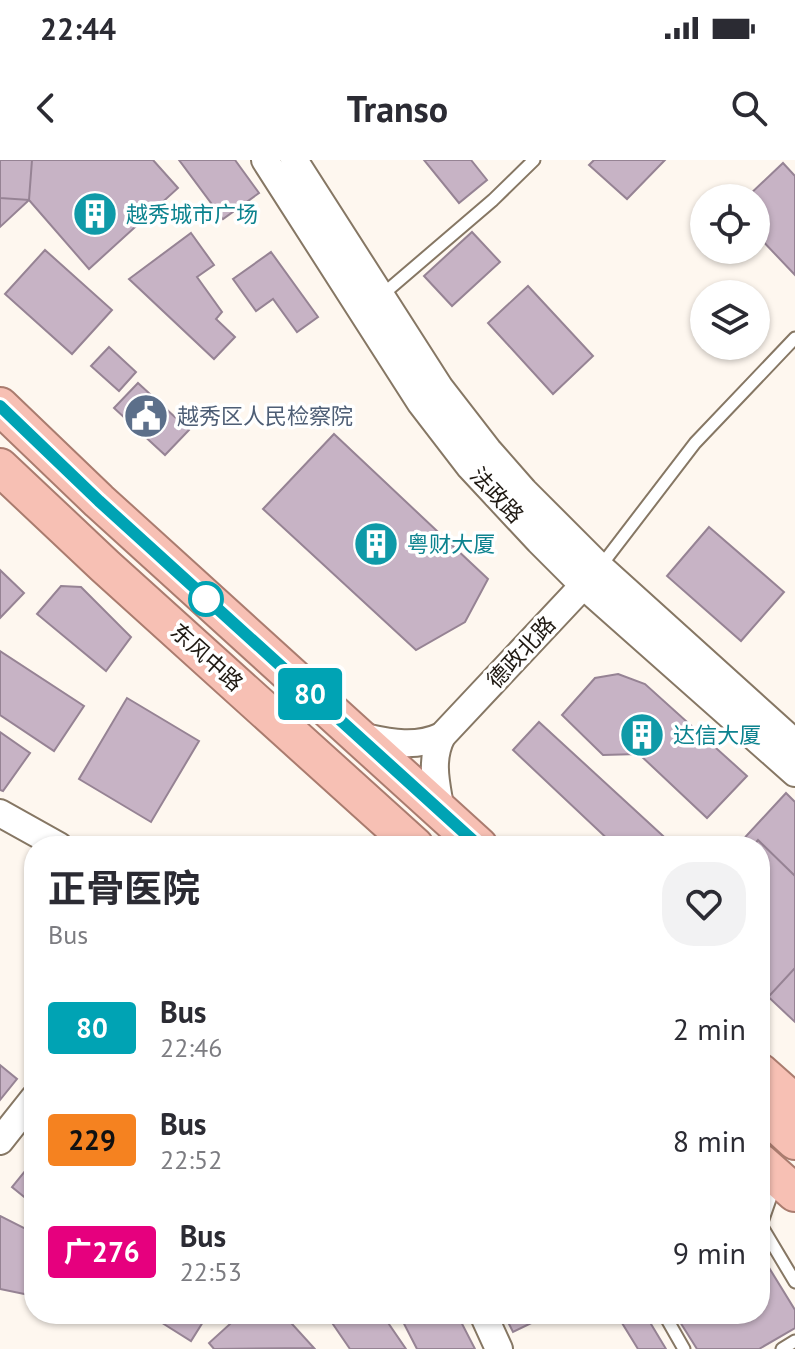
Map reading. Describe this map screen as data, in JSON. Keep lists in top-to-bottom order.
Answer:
{
  "streets": {
    "highway": ["东风中路"],
    "street": ["法政路", "德政北路"]
  },
  "crossings": [
    ["法政路", "德政北路"]
  ],
  "places": {
    "building": ["越秀城市广场", "粤财大厦", "达信大厦"],
    "public building": ["越秀区人民检察院"]
  },
  "lines": ["bus line 80"],
  "page": {
    "status": "22:44",
    "header": "Transo",
    "on_map": "80",
    "heading": ["正骨医院", "Bus"],
    "list": [
      {
        "mark": "80",
        "name": "Bus",
        "note": "22:46",
        "value": "2 min"
      },
      {
        "mark": "229",
        "name": "Bus",
        "note": "22:52",
        "value": "8 min"
      },
      {
        "mark": "广276",
        "name": "Bus",
        "note": "22:53",
        "value": "9 min"
      }
    ]
  }
}
